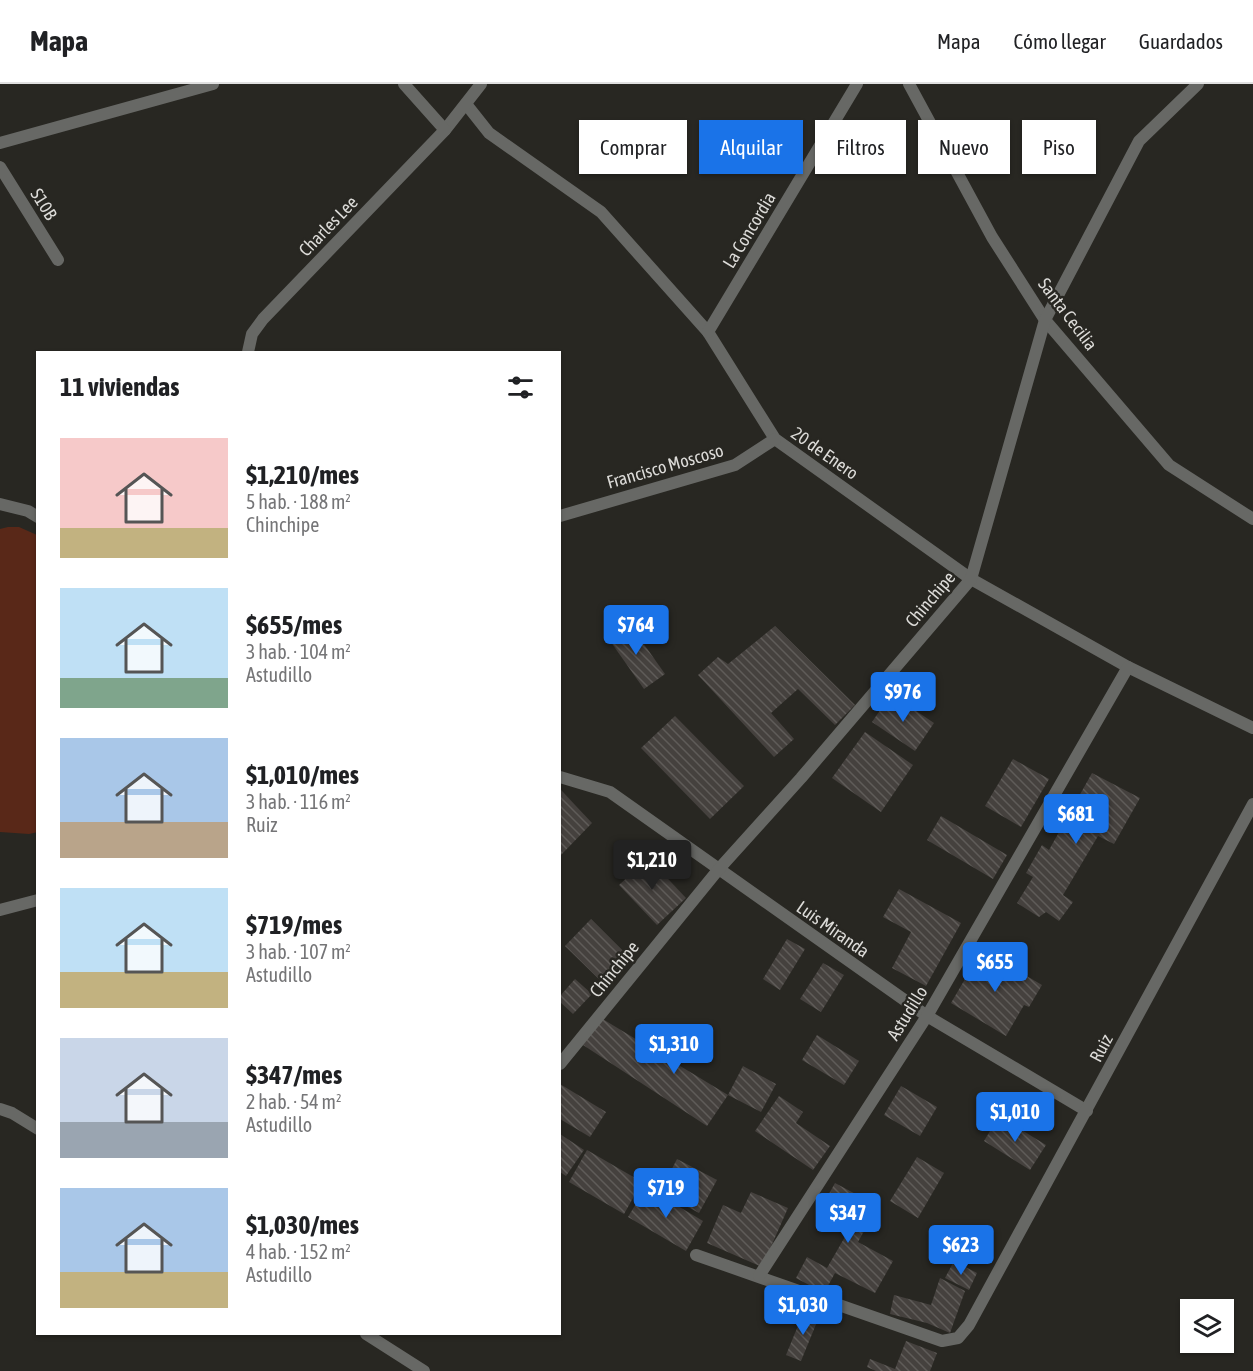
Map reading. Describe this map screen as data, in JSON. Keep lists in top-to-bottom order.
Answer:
{
  "streets": {
    "street": [
      "S10B",
      "Charles Lee",
      "La Concordia",
      "Santa Cecilia",
      "20 de Enero",
      "Francisco Moscoso",
      "Chinchipe",
      "Luis Miranda",
      "Astudillo",
      "Ruiz"
    ]
  },
  "crossings": [
    ["Charles Lee", "20 de Enero"],
    ["La Concordia", "20 de Enero"],
    ["Santa Cecilia", "Chinchipe"],
    ["20 de Enero", "Francisco Moscoso"],
    ["20 de Enero", "Chinchipe"],
    ["20 de Enero", "Astudillo"],
    ["Chinchipe", "Luis Miranda"],
    ["Luis Miranda", "Astudillo"],
    ["Luis Miranda", "Ruiz"],
    ["Astudillo", "Ruiz"]
  ],
  "page": {
    "header": "Mapa",
    "nav": ["Mapa", "Cómo llegar", "Guardados"],
    "chip": [
      "Comprar",
      "Alquilar",
      "Filtros",
      "Nuevo",
      "Piso"
    ],
    "heading": "11 viviendas",
    "list": [
      {
        "name": "$1,210/mes",
        "note": "5 hab. · 188 m² · Chinchipe"
      },
      {
        "name": "$655/mes",
        "note": "3 hab. · 104 m² · Astudillo"
      },
      {
        "name": "$1,010/mes",
        "note": "3 hab. · 116 m² · Ruiz"
      },
      {
        "name": "$719/mes",
        "note": "3 hab. · 107 m² · Astudillo"
      },
      {
        "name": "$347/mes",
        "note": "2 hab. · 54 m² · Astudillo"
      },
      {
        "name": "$1,030/mes",
        "note": "4 hab. · 152 m² · Astudillo"
      }
    ],
    "price": [
      "$764",
      "$976",
      "$681",
      "$1,210",
      "$655",
      "$1,310",
      "$1,010",
      "$719",
      "$347",
      "$623",
      "$1,030"
    ]
  }
}
